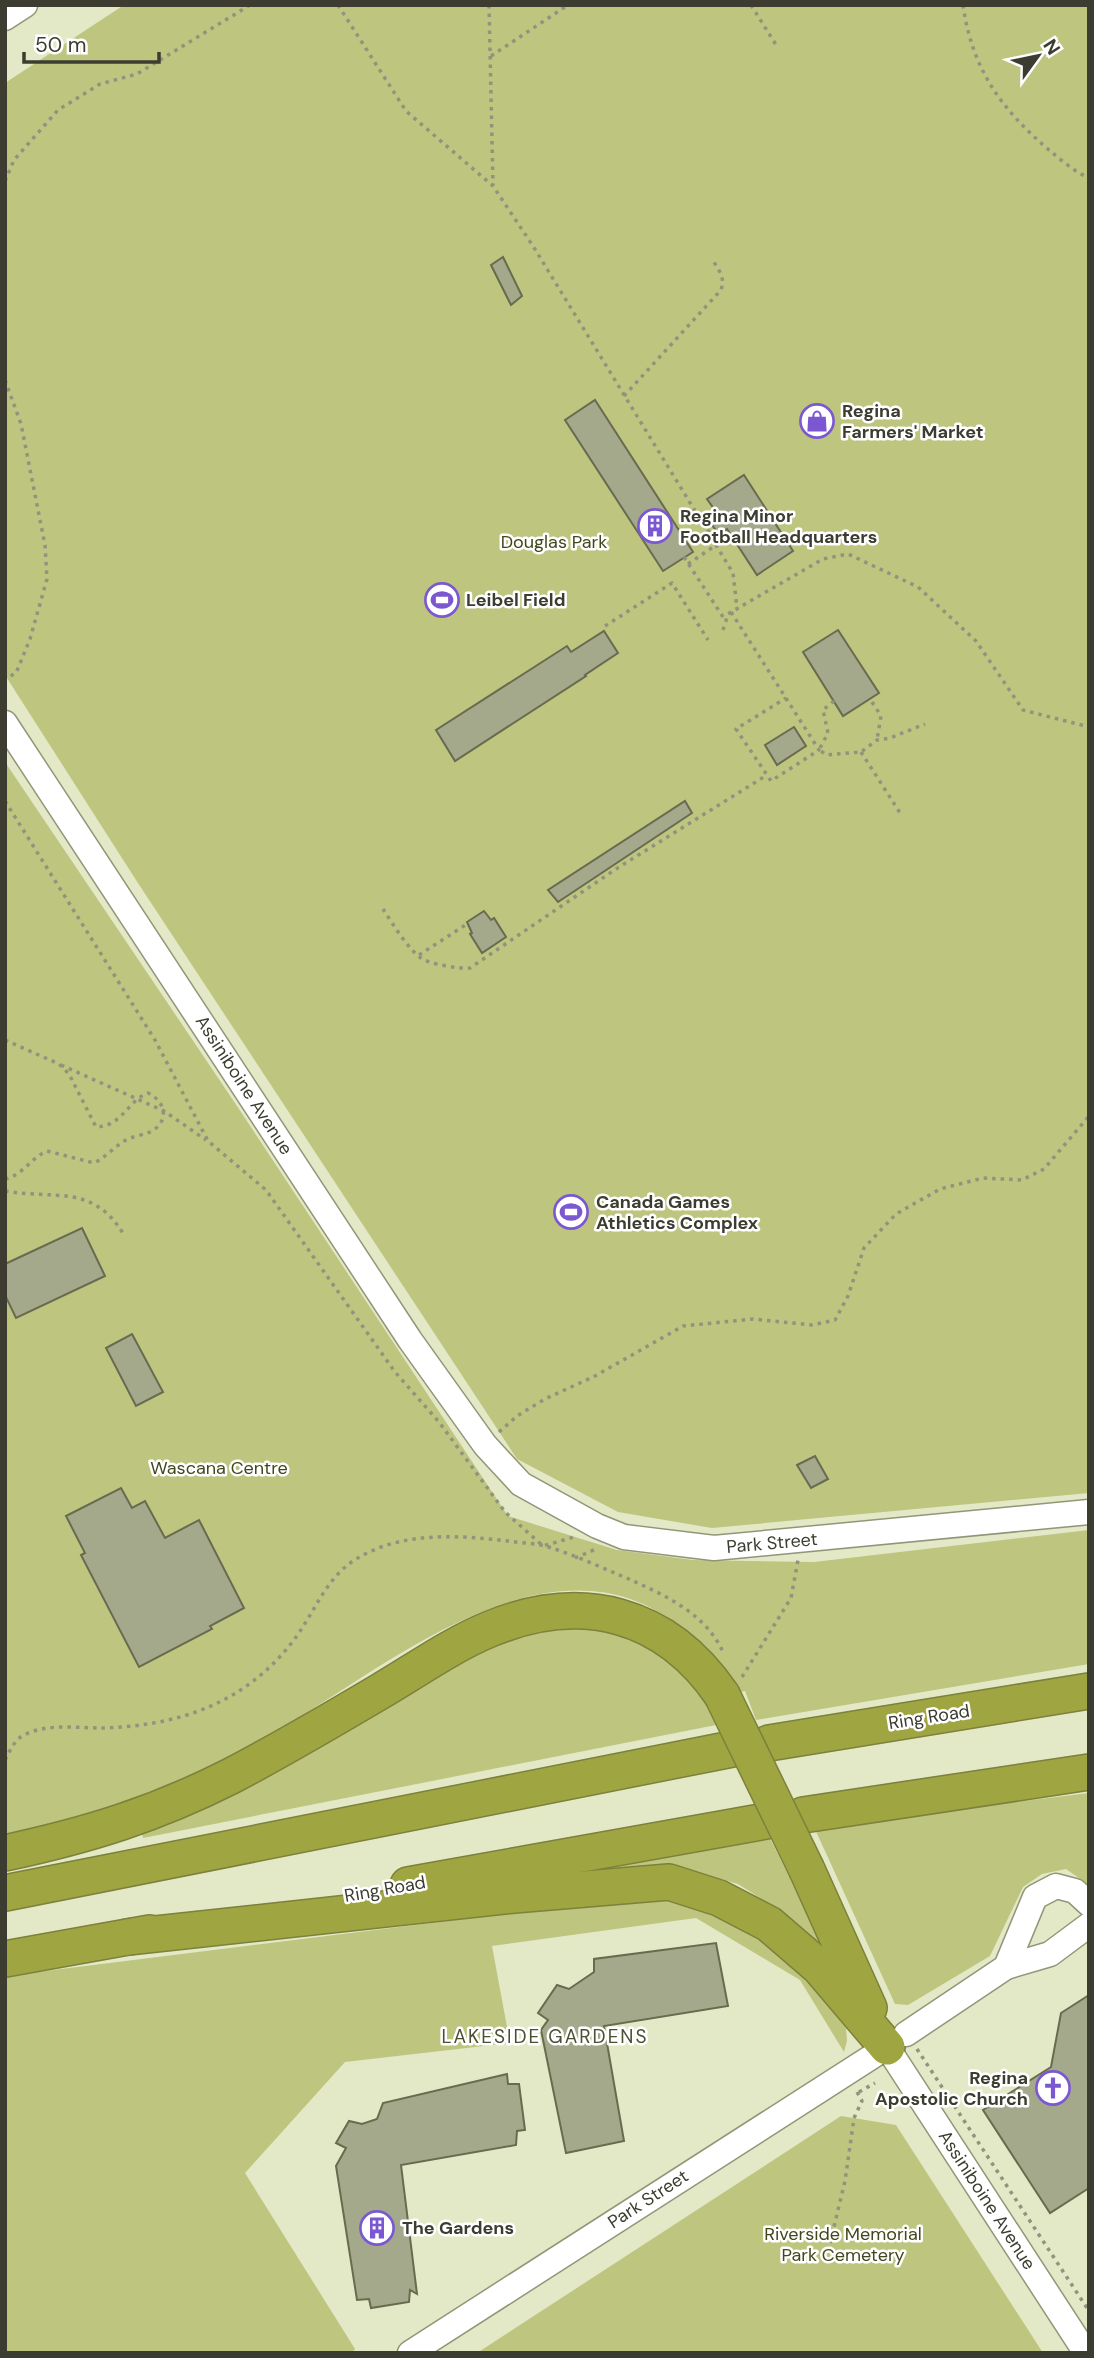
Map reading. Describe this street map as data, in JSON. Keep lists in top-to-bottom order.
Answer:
{
  "streets": {
    "highway": ["Ring Road"],
    "street": ["Assiniboine Avenue", "Park Street"]
  },
  "crossings": [
    ["Assiniboine Avenue", "Park Street"]
  ],
  "districts": ["LAKESIDE GARDENS"],
  "parks": ["Douglas Park", "Wascana Centre", "Riverside Memorial Park Cemetery"],
  "places": {
    "shop": ["Regina Farmers' Market"],
    "building": ["Regina Minor Football Headquarters", "The Gardens"],
    "sports": ["Leibel Field", "Canada Games Athletics Complex"],
    "church": ["Regina Apostolic Church"]
  },
  "scale_bar": "50 m",
  "north": "top right"
}
